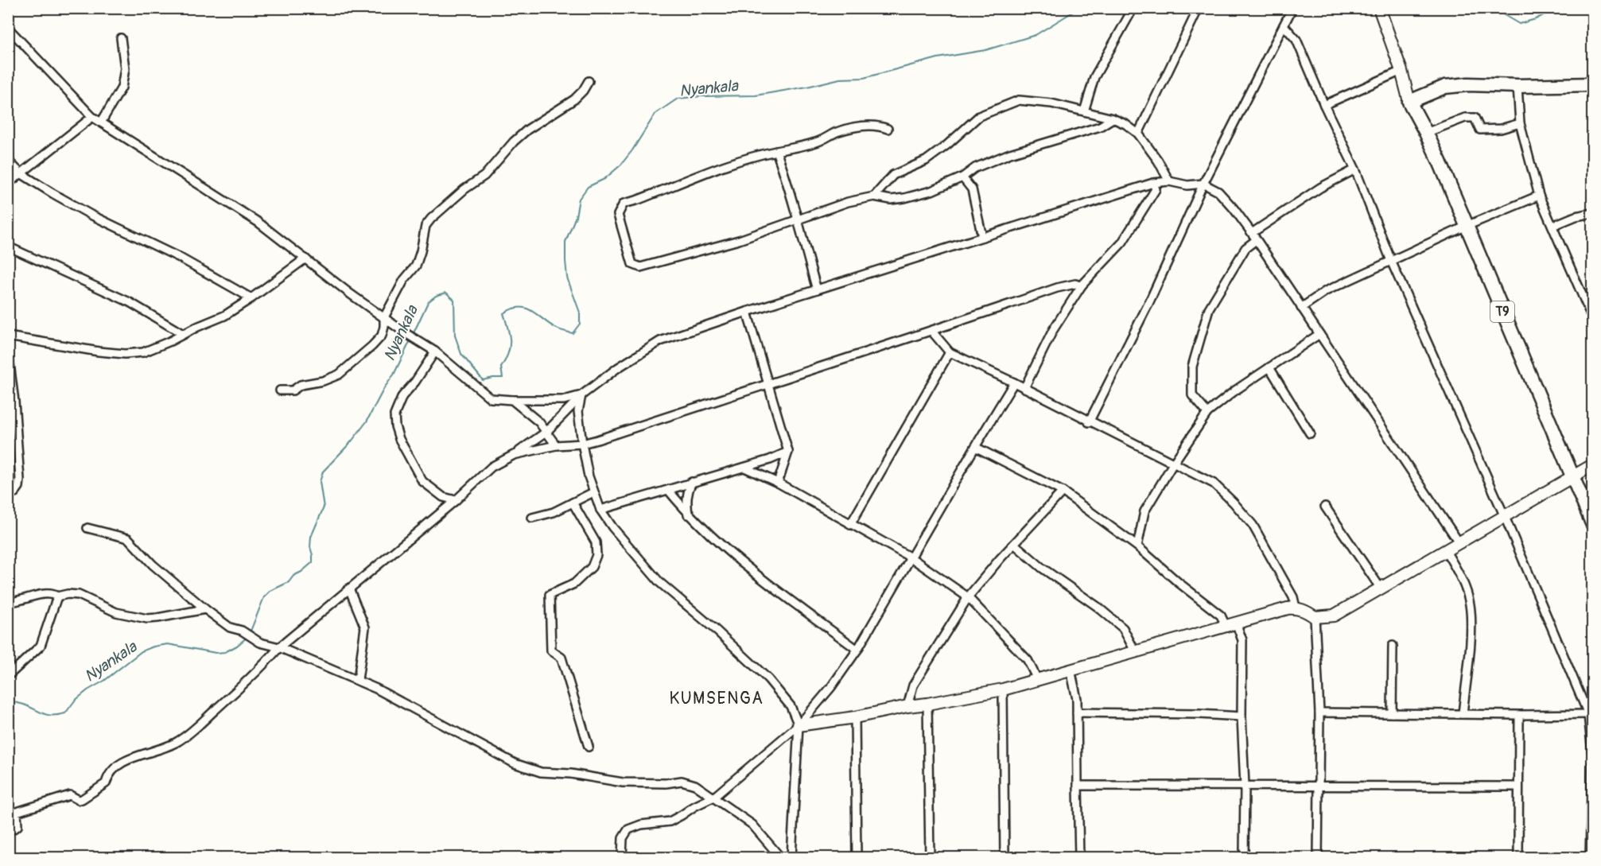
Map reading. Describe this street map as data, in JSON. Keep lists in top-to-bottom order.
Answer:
{
  "streets": {
    "highway": ["T9"]
  },
  "districts": ["KUMSENGA"],
  "water": ["Nyankala"]
}
